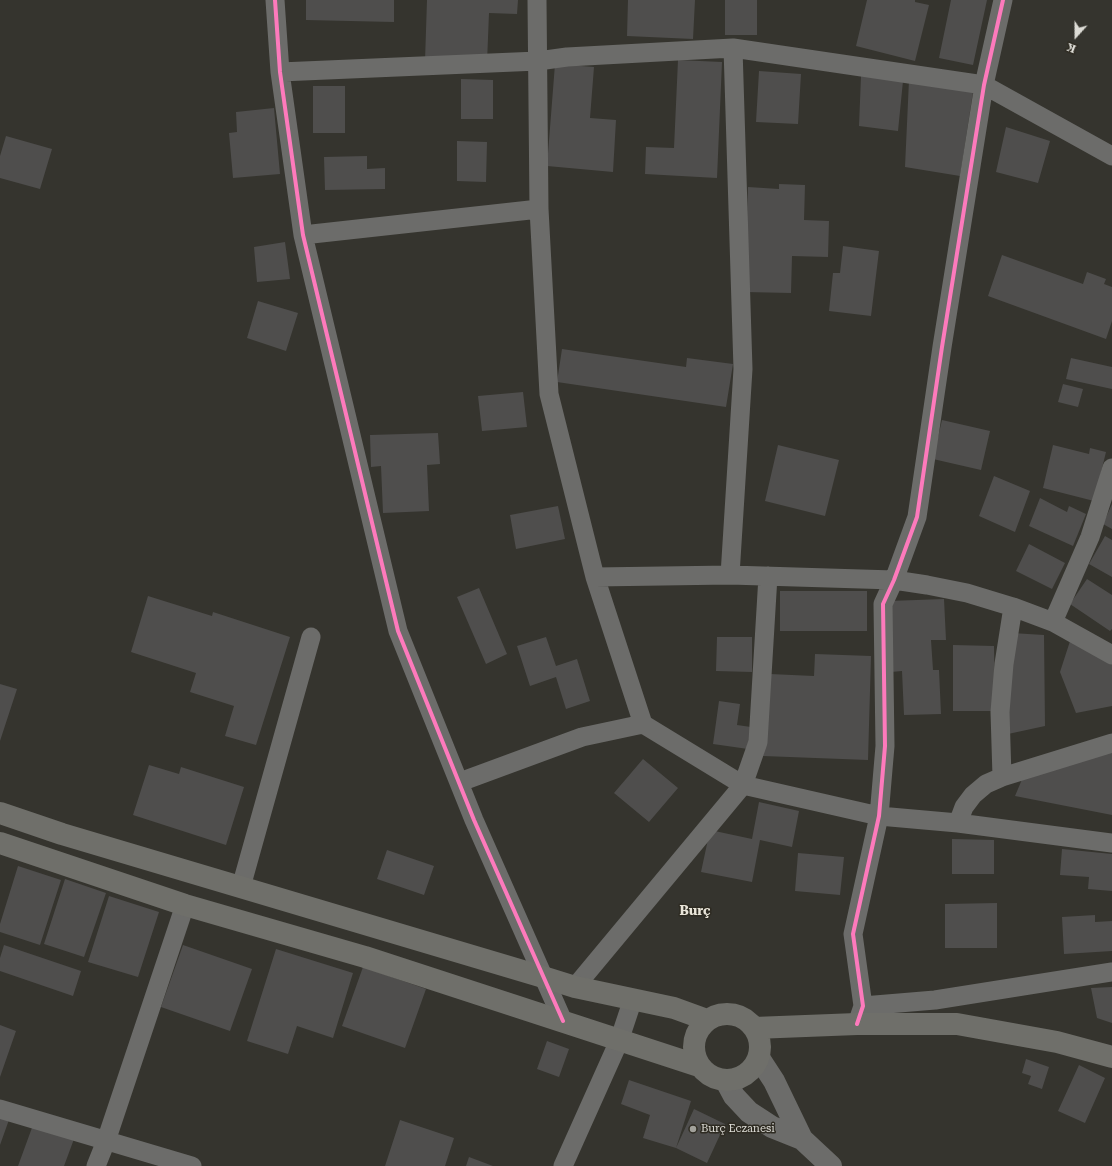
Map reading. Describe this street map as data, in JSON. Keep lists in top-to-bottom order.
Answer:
{
  "districts": ["Burç"],
  "places": ["Burç Eczanesi"],
  "north": "bottom"
}
